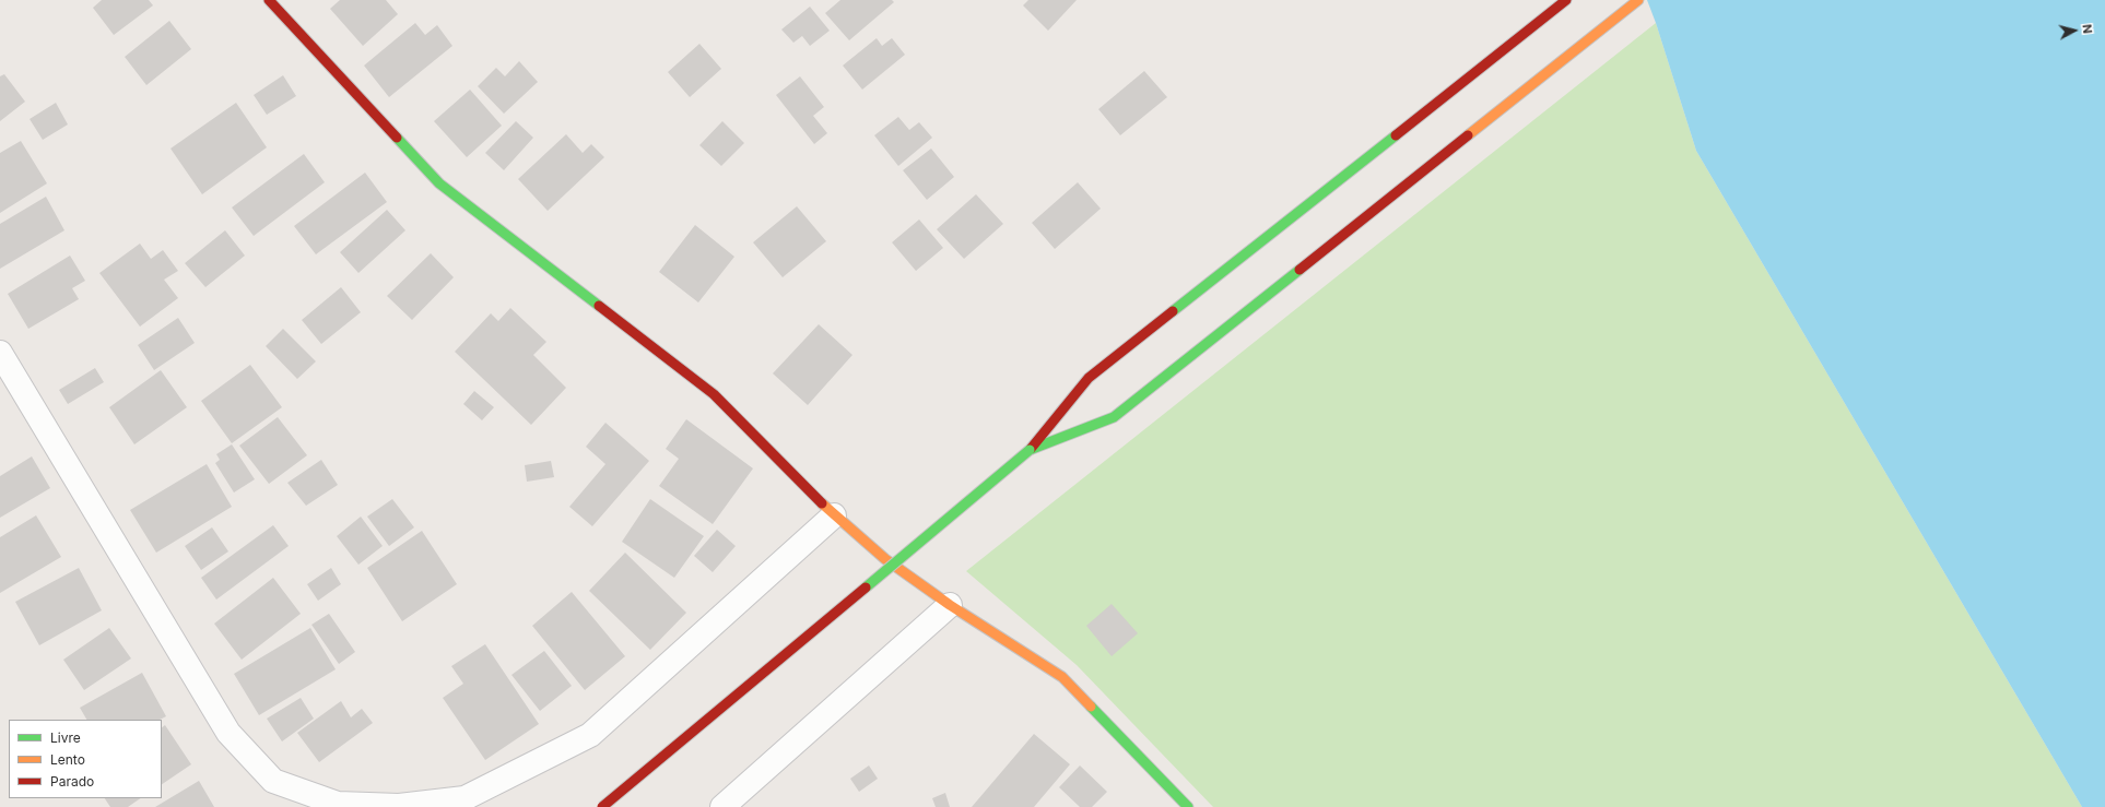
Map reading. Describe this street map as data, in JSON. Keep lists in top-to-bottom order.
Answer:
{
  "legend": ["Livre", "Lento", "Parado"],
  "north": "right"
}
